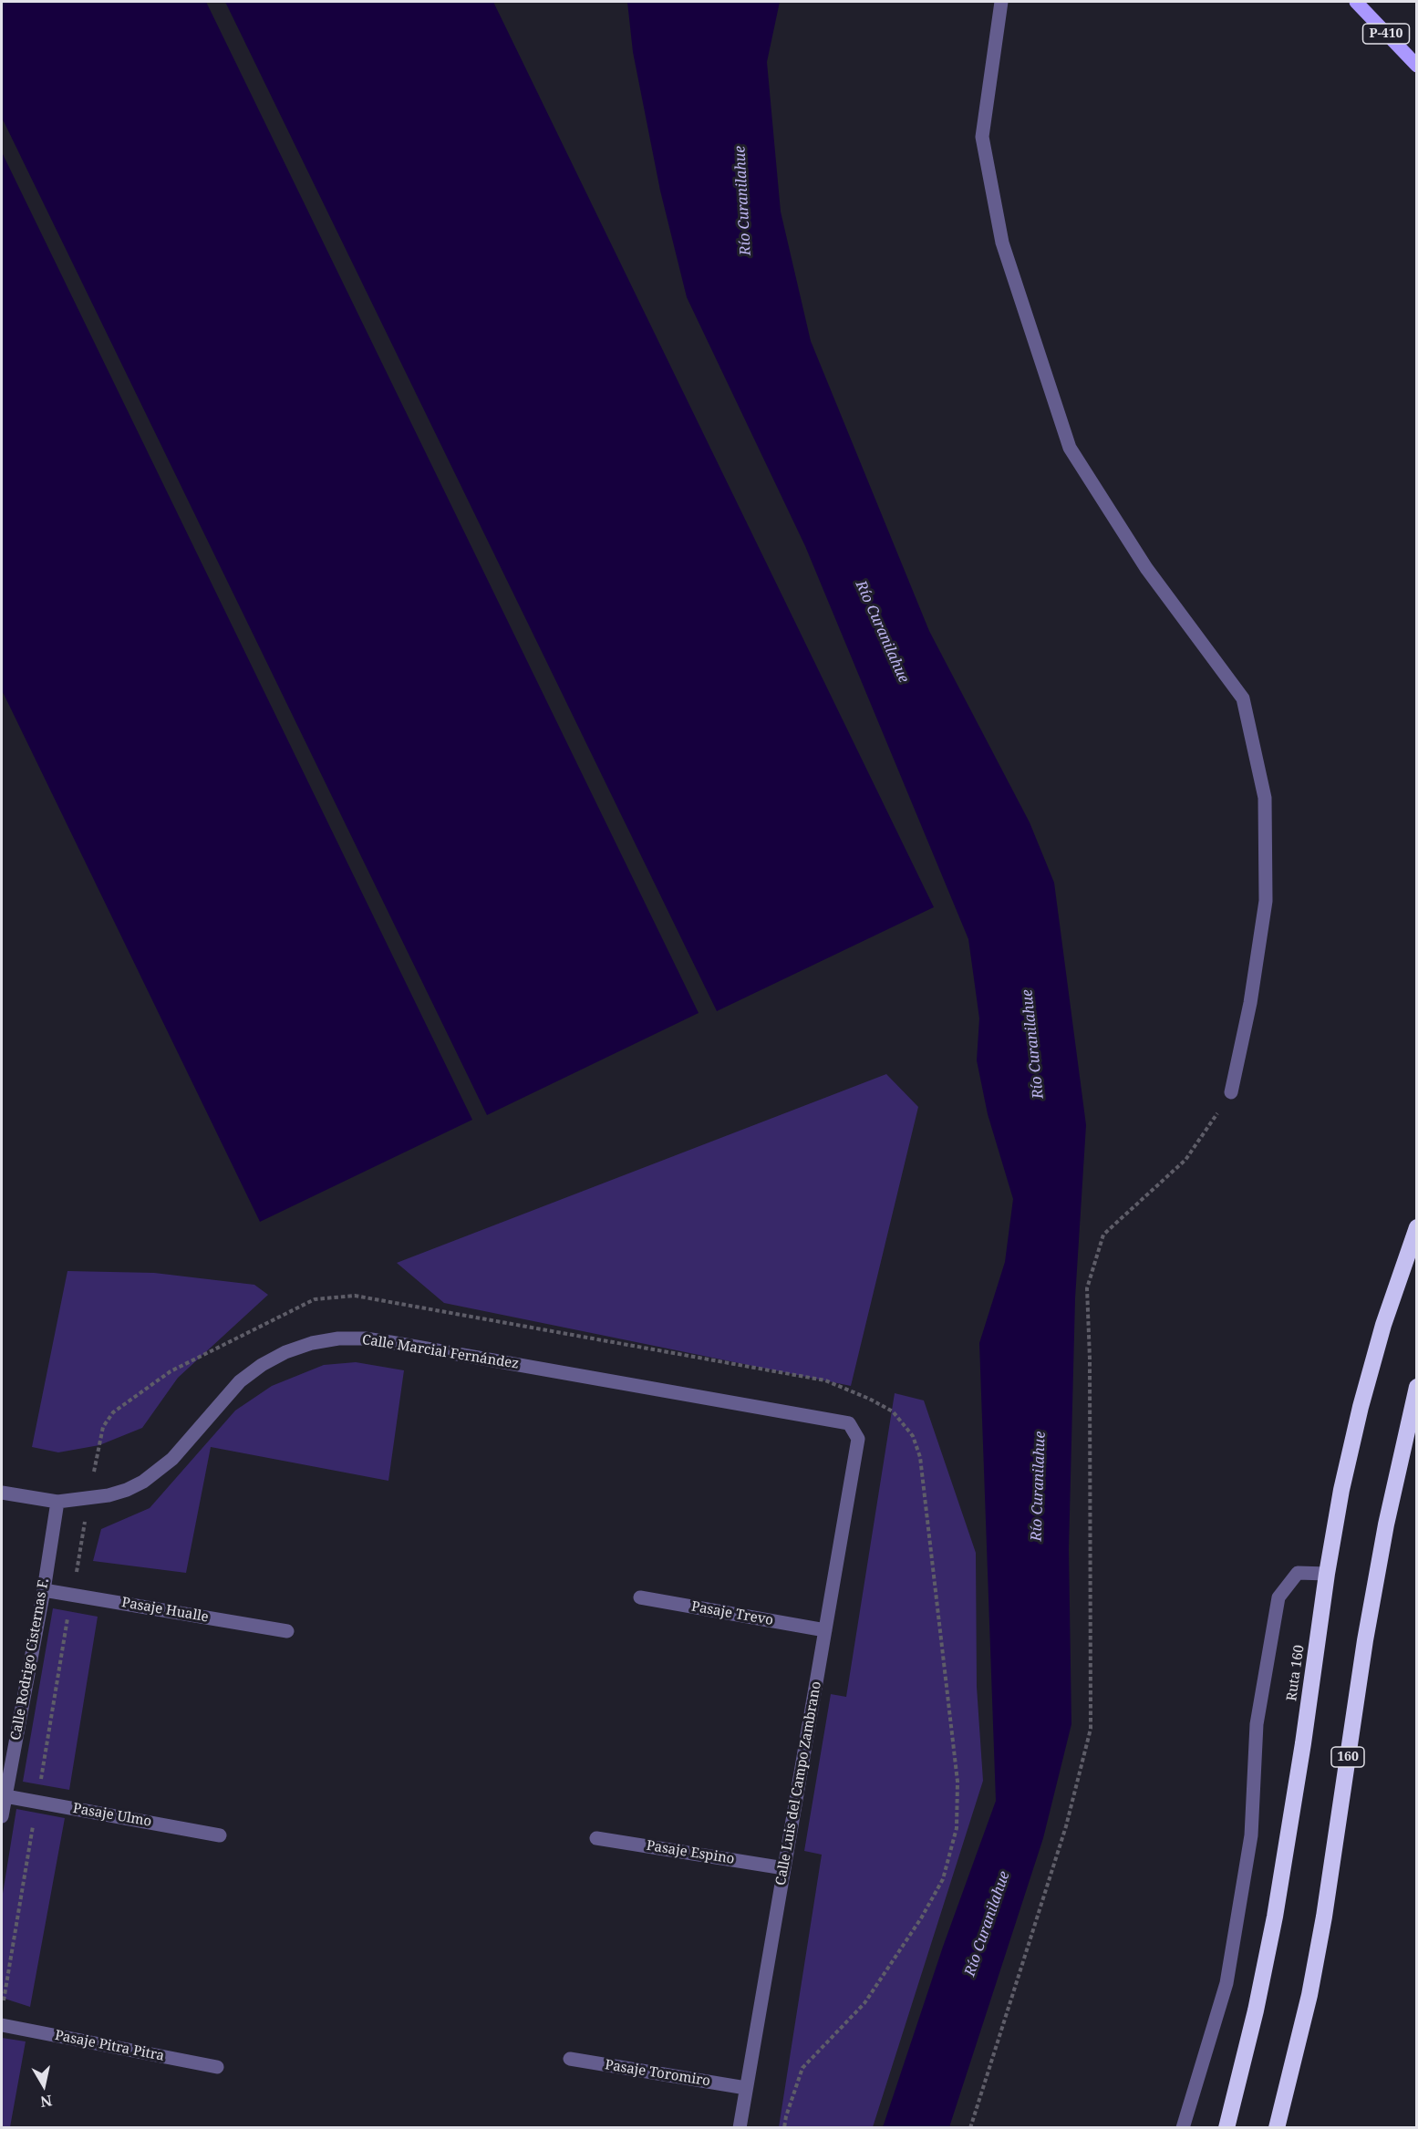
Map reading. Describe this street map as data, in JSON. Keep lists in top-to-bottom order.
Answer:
{
  "streets": {
    "highway": ["Ruta 160", "160"],
    "main road": ["P-410"],
    "street": [
      "Calle Marcial Fernández",
      "Pasaje Hualle",
      "Pasaje Trevo",
      "Calle Rodrigo Cisternas F.",
      "Calle Luis del Campo Zambrano",
      "Pasaje Ulmo",
      "Pasaje Espino",
      "Pasaje Pitra Pitra",
      "Pasaje Toromiro"
    ]
  },
  "crossings": [
    ["Calle Marcial Fernández", "Calle Rodrigo Cisternas F."],
    ["Calle Marcial Fernández", "Calle Luis del Campo Zambrano"],
    ["Pasaje Hualle", "Calle Rodrigo Cisternas F."],
    ["Pasaje Trevo", "Calle Luis del Campo Zambrano"],
    ["Calle Rodrigo Cisternas F.", "Pasaje Ulmo"],
    ["Calle Luis del Campo Zambrano", "Pasaje Espino"],
    ["Calle Luis del Campo Zambrano", "Pasaje Toromiro"]
  ],
  "water": ["Río Curanilahue"],
  "north": "bottom"
}
